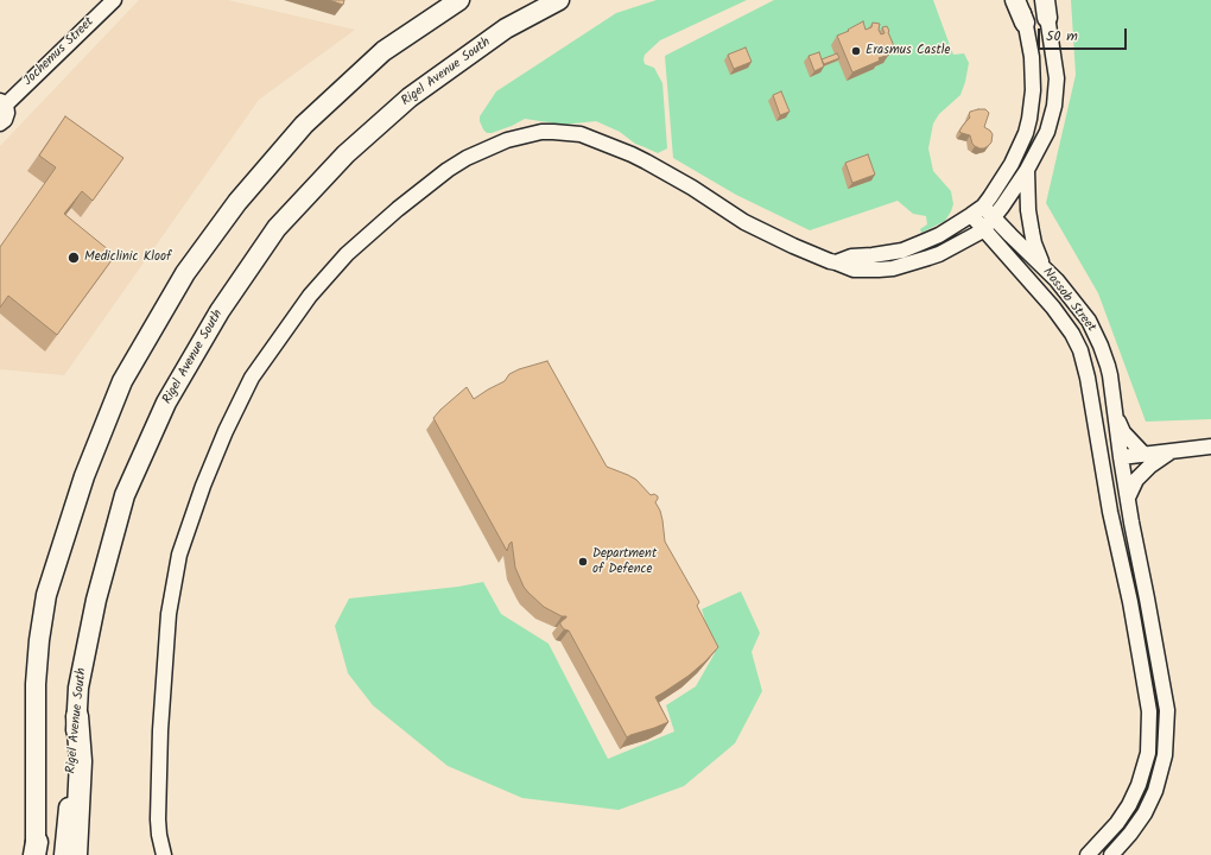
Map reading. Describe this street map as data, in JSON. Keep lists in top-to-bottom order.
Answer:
{
  "streets": {
    "main road": ["Rigel Avenue South"],
    "street": ["Jochemus Street", "Nossob Street"]
  },
  "places": ["Erasmus Castle", "Mediclinic Kloof", "Department of Defence"],
  "scale_bar": "50 m"
}
